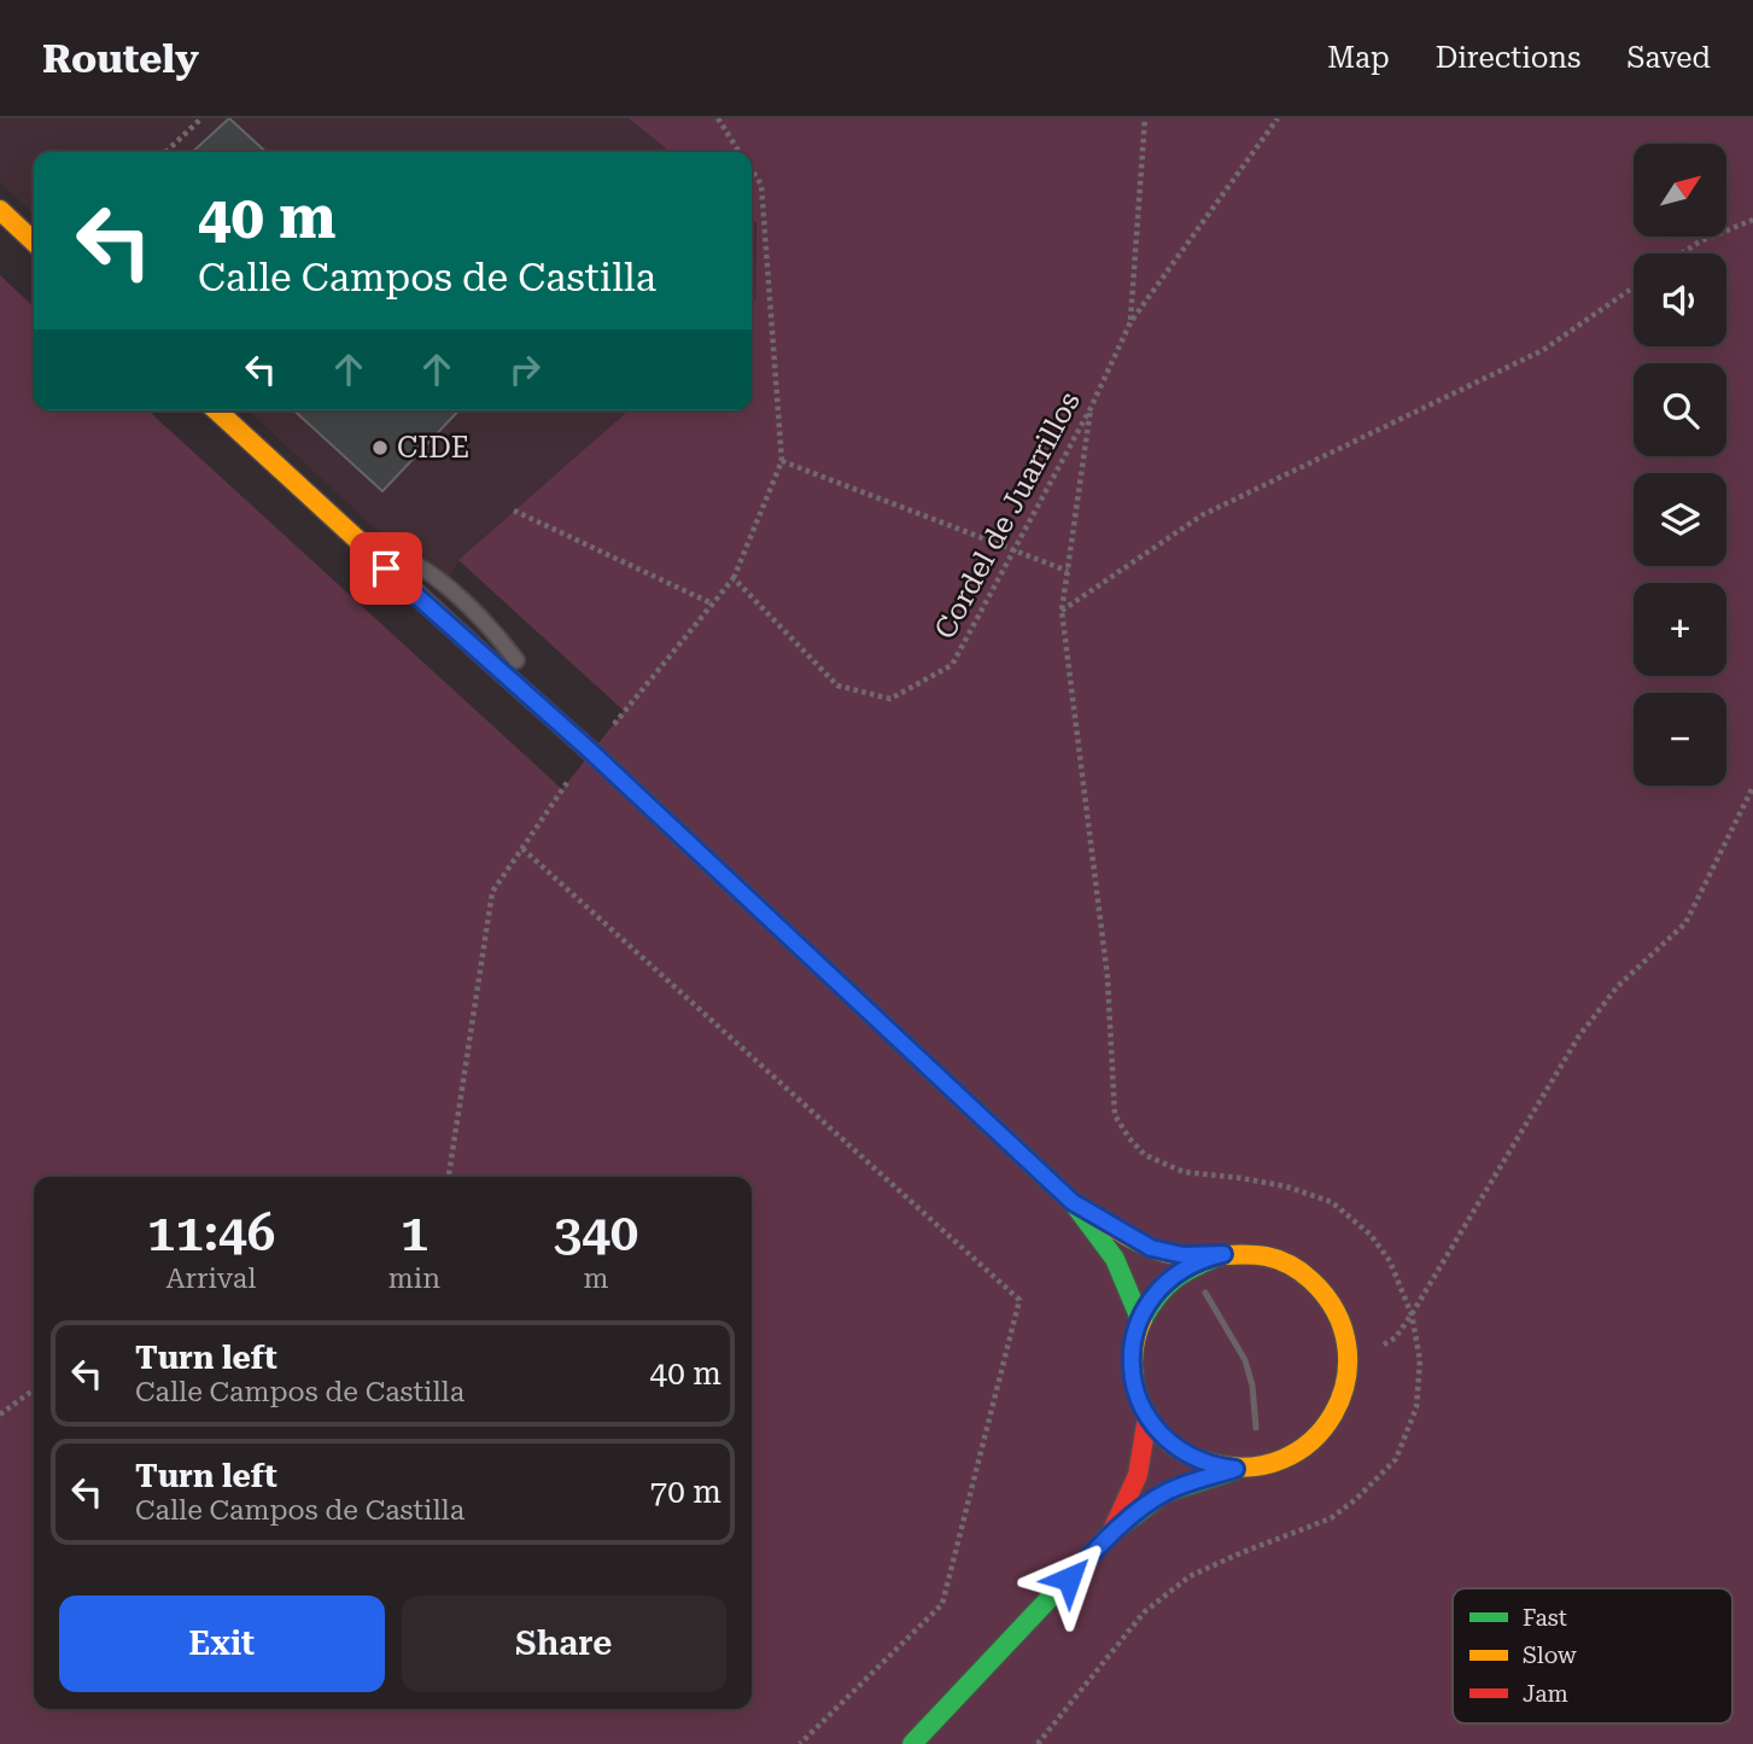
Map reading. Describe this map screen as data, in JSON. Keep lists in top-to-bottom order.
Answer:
{
  "streets": {
    "path": ["Cordel de Juarrillos"]
  },
  "places": ["CIDE"],
  "legend": ["Fast", "Slow", "Jam"],
  "north": "top right",
  "page": {
    "header": "Routely",
    "nav": ["Map", "Directions", "Saved"],
    "map_buttons": ["+", "−"],
    "turn": ["40 m", "Calle Campos de Castilla"],
    "eta": [
      "11:46",
      "Arrival",
      "1",
      "min",
      "340",
      "m"
    ],
    "list": [
      {
        "name": "Turn left",
        "note": "Calle Campos de Castilla",
        "value": "40 m"
      },
      {
        "name": "Turn left",
        "note": "Calle Campos de Castilla",
        "value": "70 m"
      }
    ],
    "buttons": ["Exit", "Share"]
  }
}
